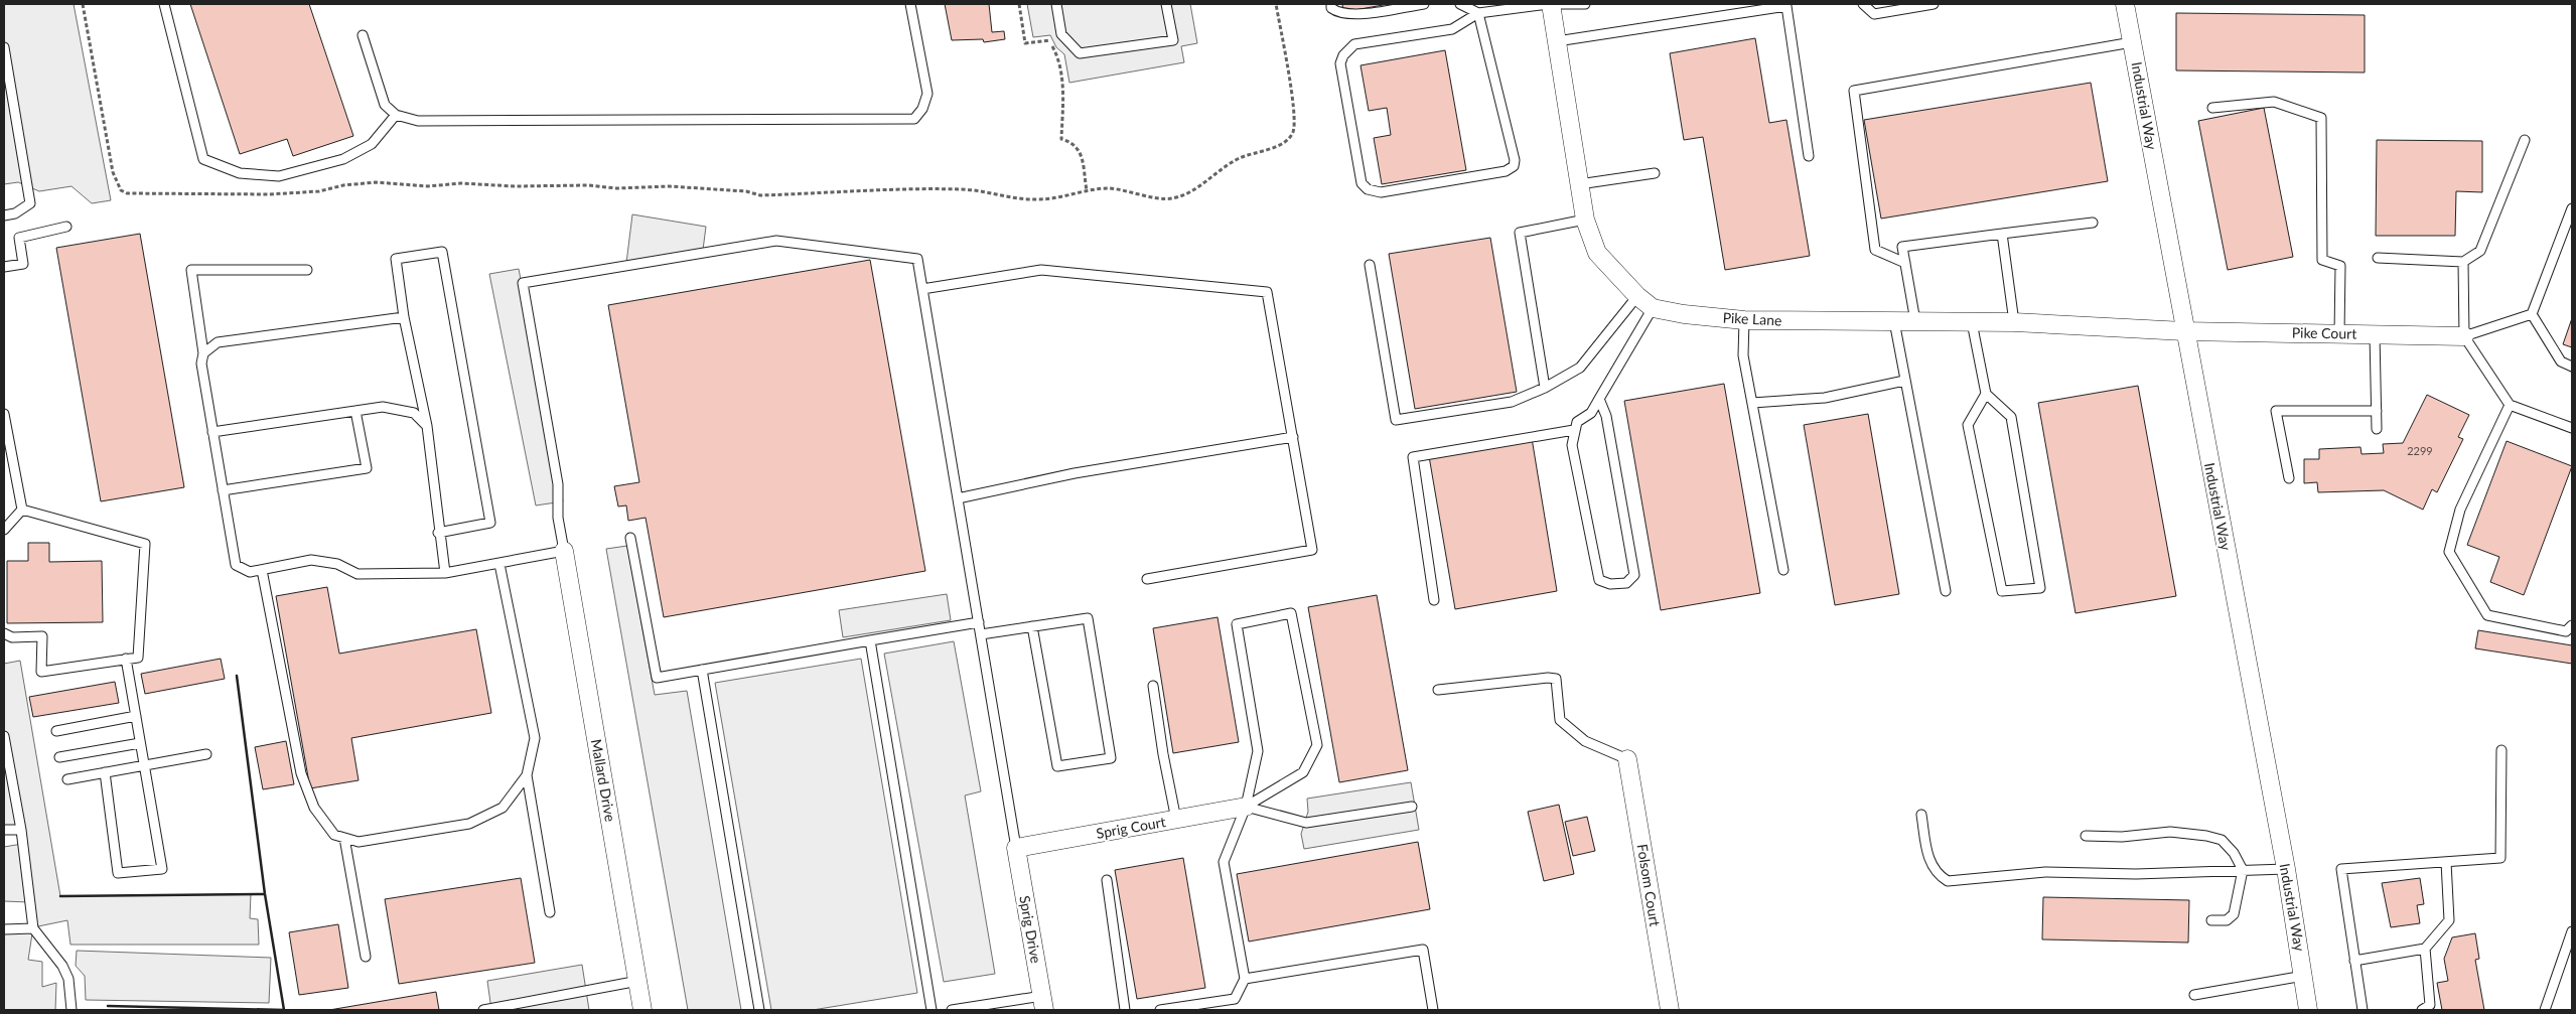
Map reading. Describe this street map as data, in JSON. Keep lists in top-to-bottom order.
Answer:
{
  "streets": {
    "street": [
      "Industrial Way",
      "Pike Lane",
      "Pike Court",
      "Mallard Drive",
      "Sprig Court",
      "Folsom Court",
      "Sprig Drive"
    ]
  },
  "crossings": [
    ["Industrial Way", "Pike Lane"],
    ["Industrial Way", "Pike Court"],
    ["Pike Lane", "Pike Court"],
    ["Sprig Court", "Sprig Drive"]
  ],
  "house_numbers": ["2299"]
}
